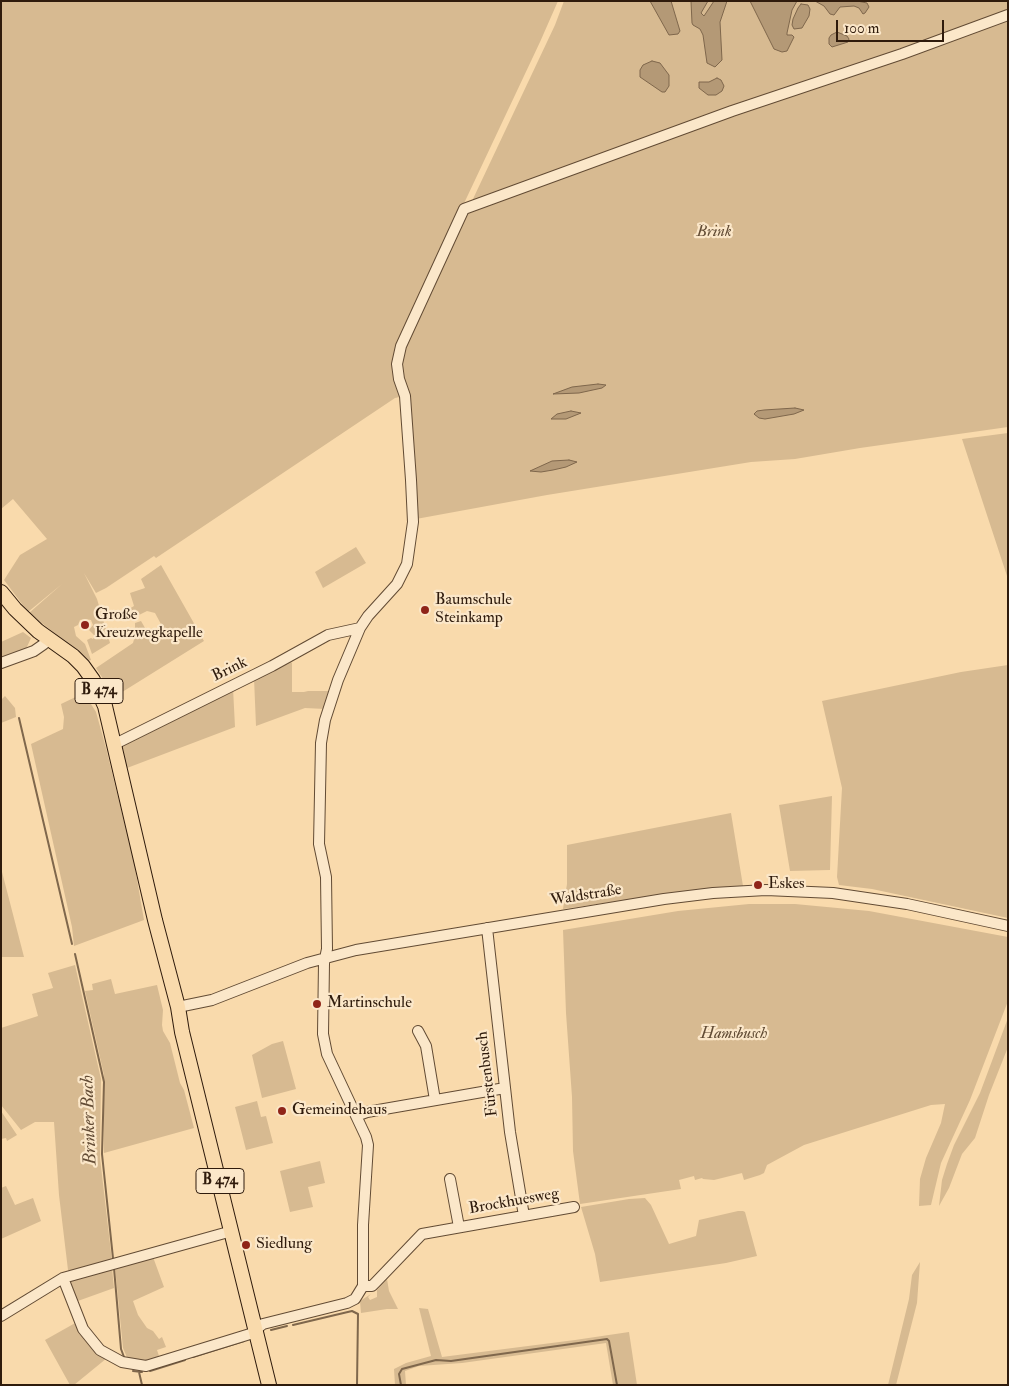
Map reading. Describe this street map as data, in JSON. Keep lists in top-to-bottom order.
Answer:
{
  "streets": {
    "main road": ["B 474"],
    "street": [
      "Brink",
      "Waldstraße",
      "Fürstenbusch",
      "Brockhuesweg"
    ]
  },
  "crossings": [
    ["Brink", "B 474"],
    ["B 474", "Waldstraße"],
    ["B 474", "Brockhuesweg"],
    ["Waldstraße", "Fürstenbusch"],
    ["Fürstenbusch", "Brockhuesweg"]
  ],
  "water": ["Brinker Bach"],
  "parks": ["Brink", "Hamsbusch"],
  "places": [
    "Baumschule Steinkamp",
    "Große Kreuzwegkapelle",
    "Eskes",
    "Martinschule",
    "Gemeindehaus",
    "Siedlung"
  ],
  "scale_bar": "100 m"
}
